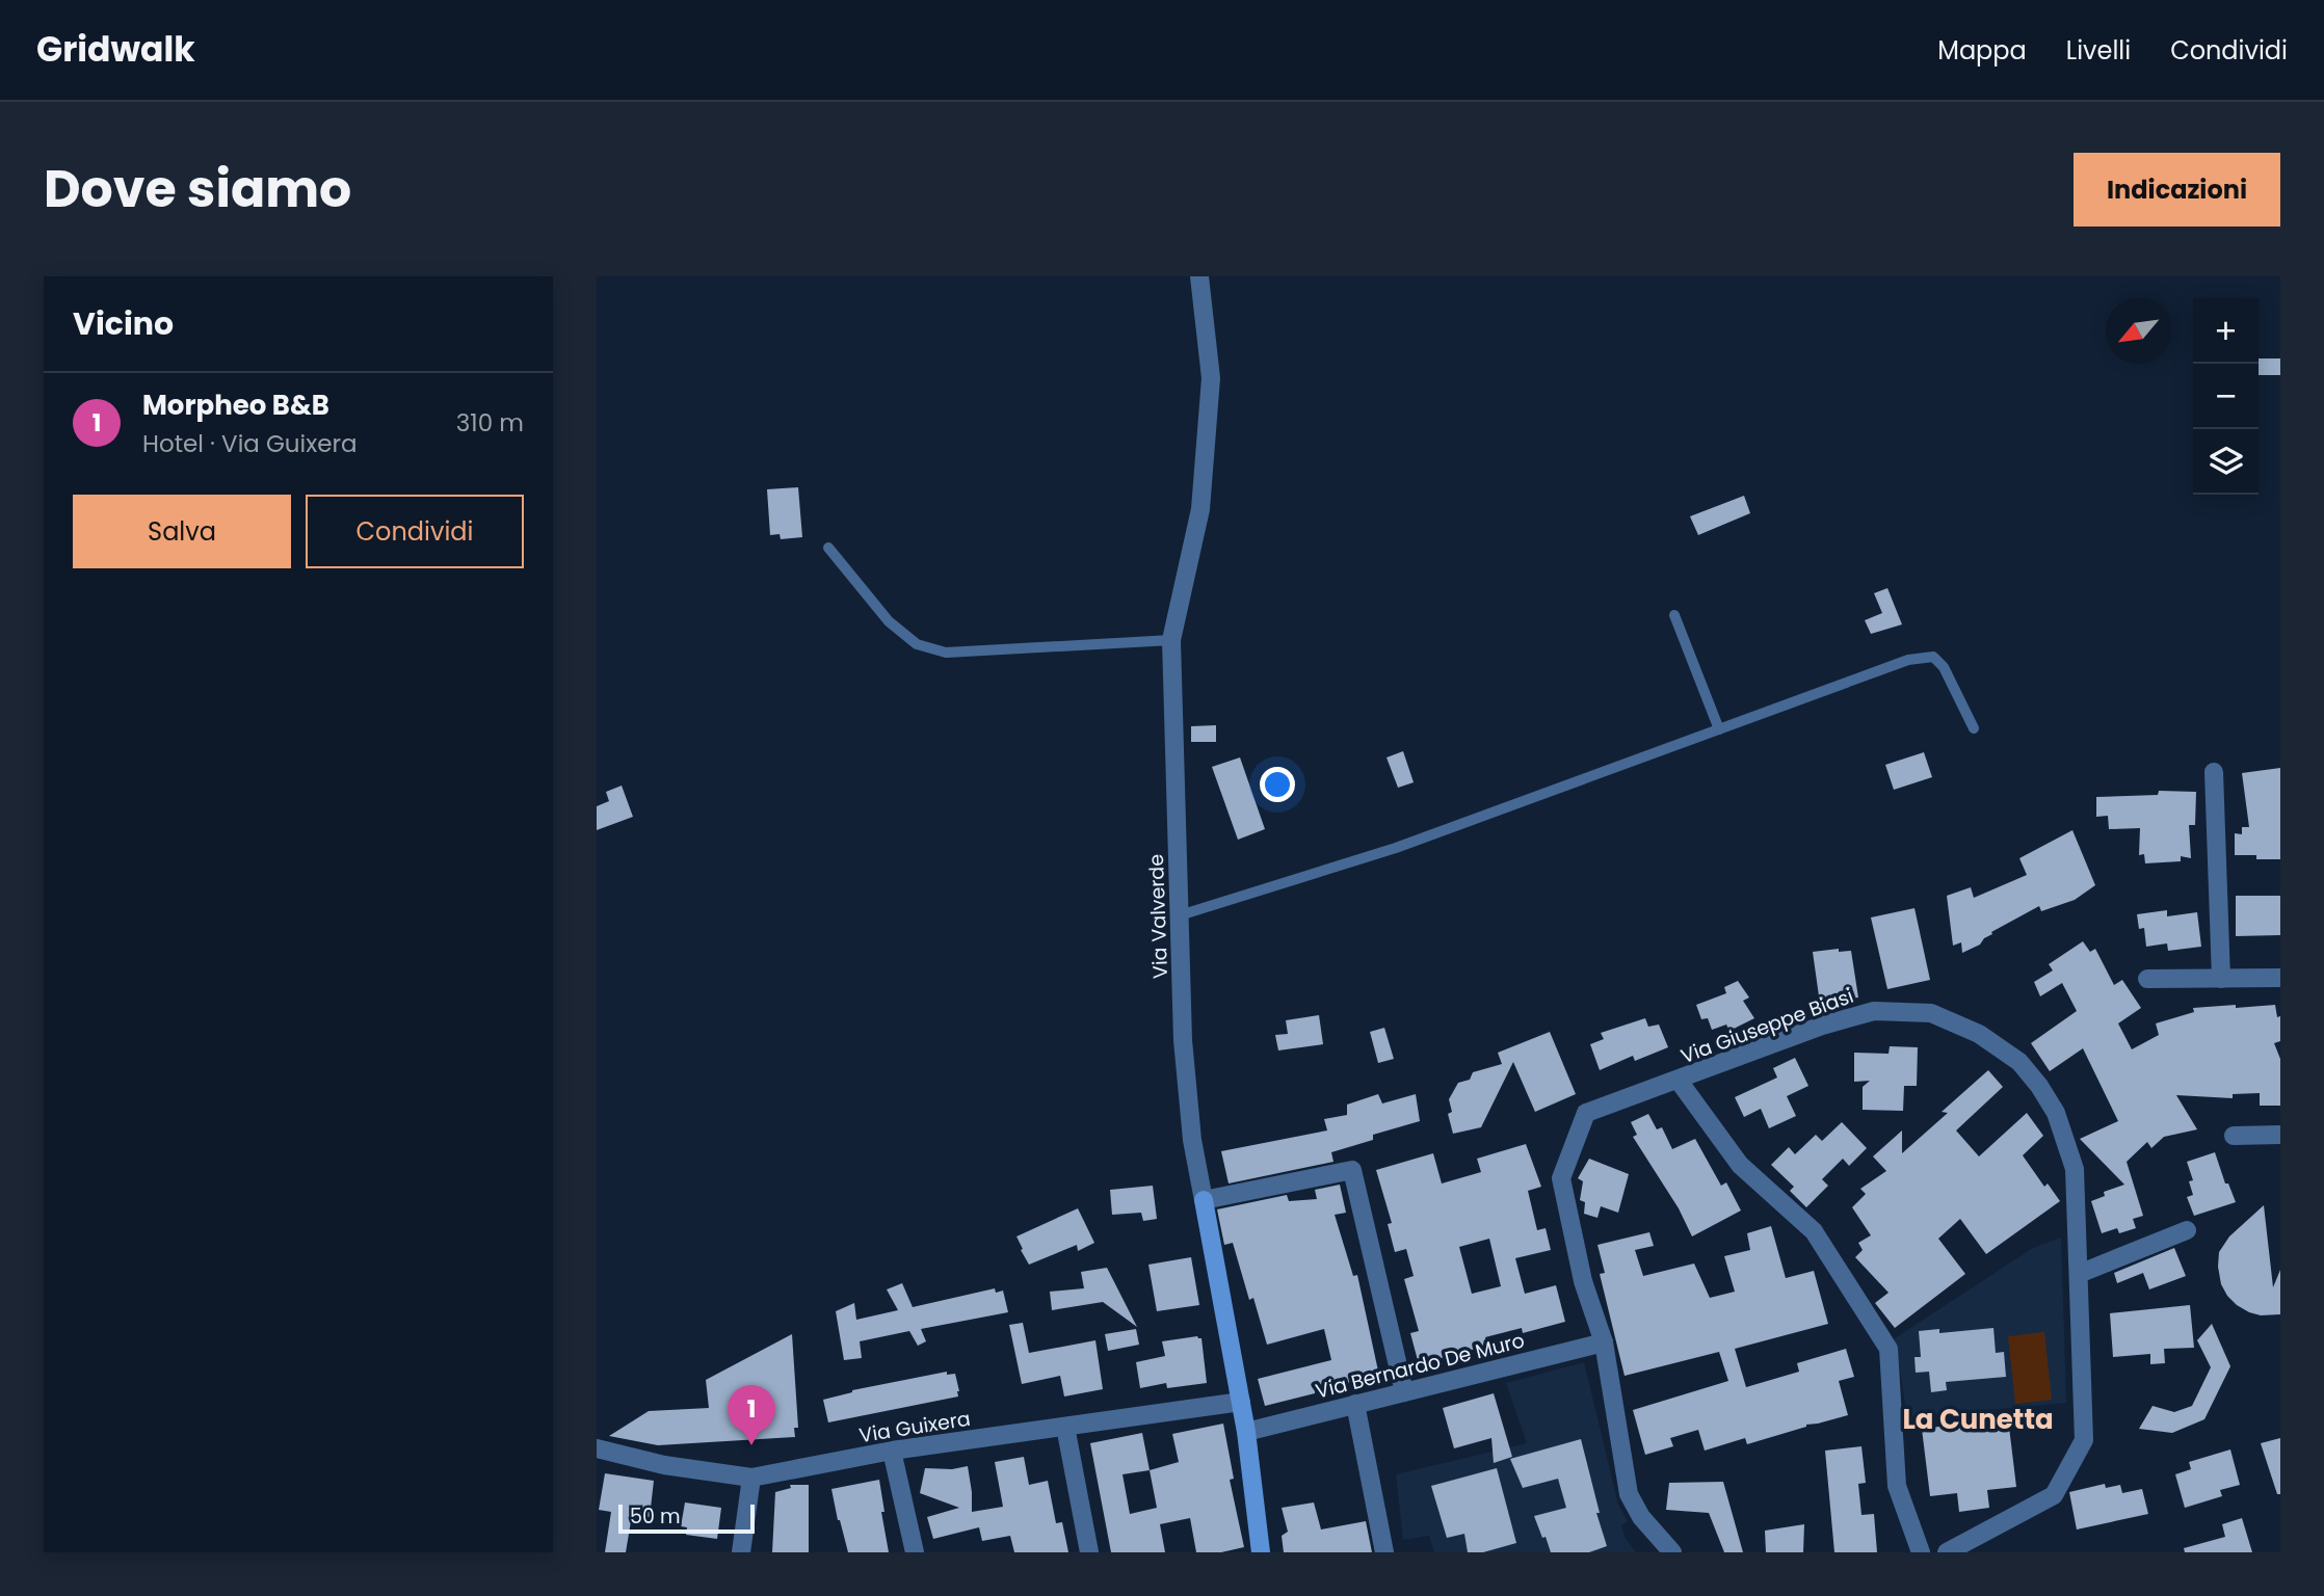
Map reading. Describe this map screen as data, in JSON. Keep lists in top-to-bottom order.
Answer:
{
  "streets": {
    "street": [
      "Via Valverde",
      "Via Giuseppe Biasi",
      "Via Bernardo De Muro",
      "Via Guixera"
    ]
  },
  "crossings": [
    ["Via Valverde", "Via Bernardo De Muro"],
    ["Via Valverde", "Via Guixera"],
    ["Via Giuseppe Biasi", "Via Bernardo De Muro"]
  ],
  "districts": ["La Cunetta"],
  "scale_bar": "50 m",
  "north": "bottom left",
  "page": {
    "header": "Gridwalk",
    "nav": ["Mappa", "Livelli", "Condividi"],
    "title": "Dove siamo",
    "buttons": [
      "Indicazioni",
      ["Salva", "Condividi"]
    ],
    "heading": "Vicino",
    "map_buttons": ["+", "−"],
    "list": [
      {
        "mark": "1",
        "name": "Morpheo B&B",
        "note": "Hotel · Via Guixera",
        "value": "310 m"
      }
    ],
    "pins": "1",
    "scale": "50 m"
  }
}
